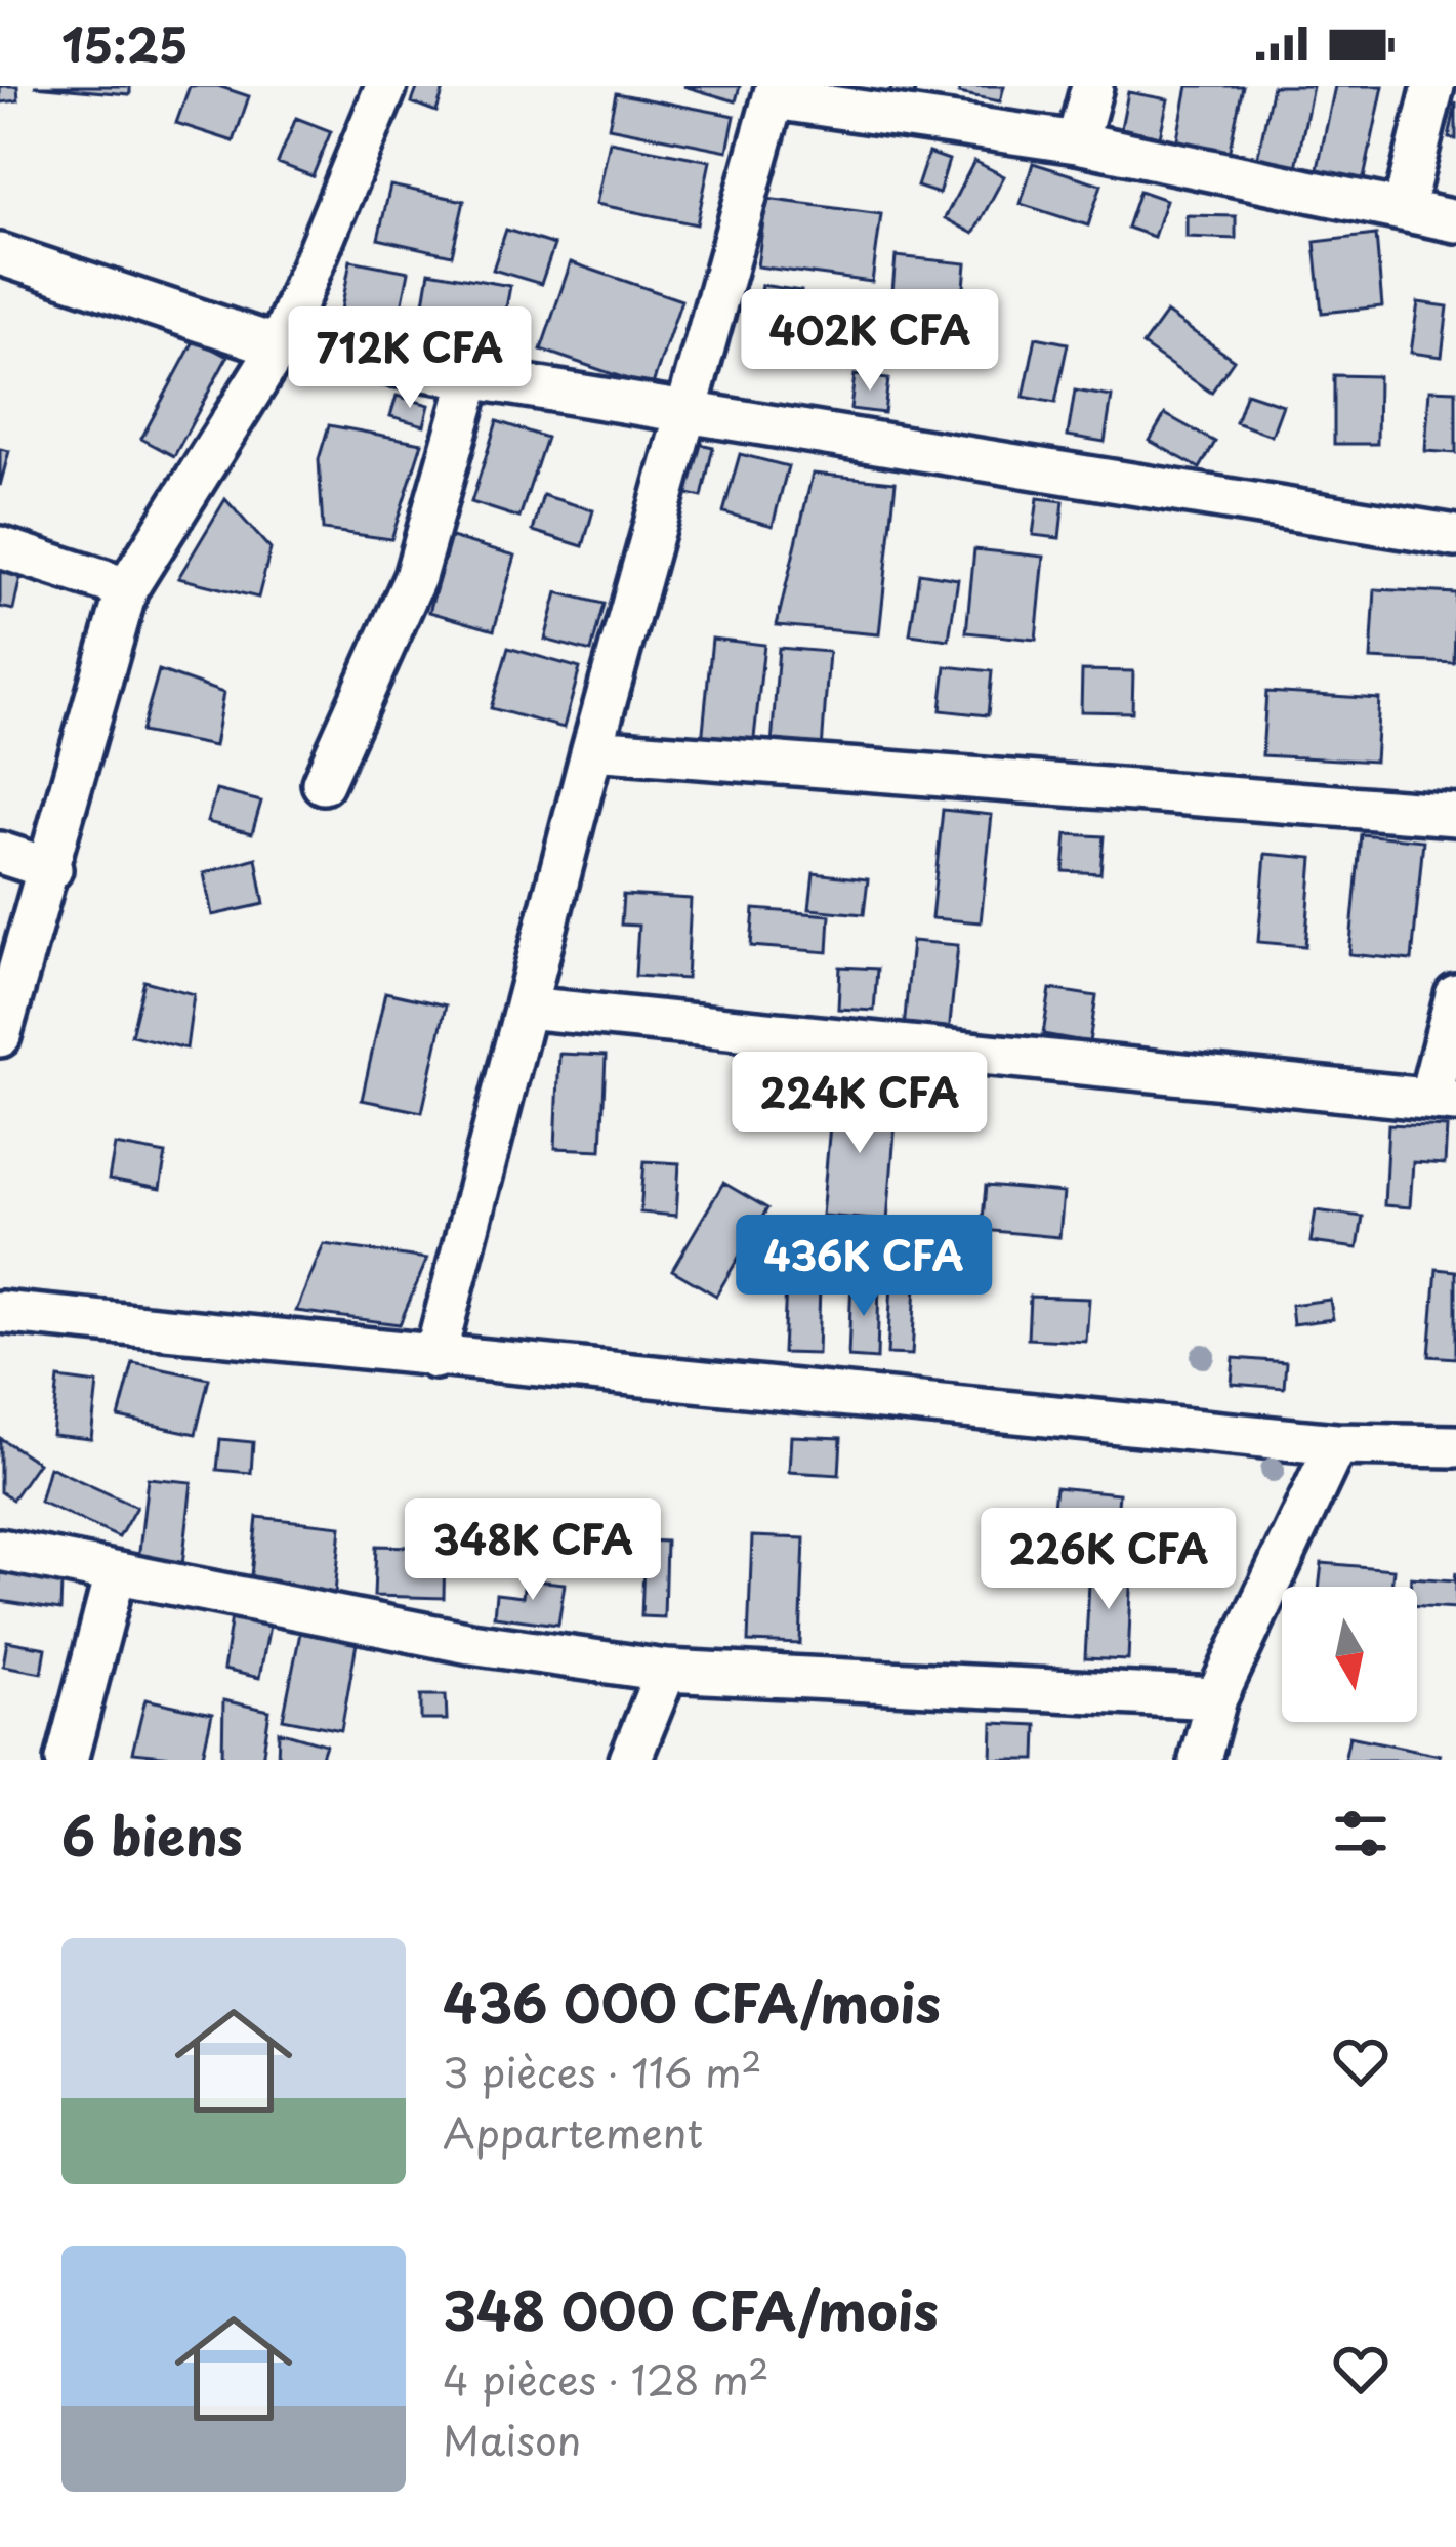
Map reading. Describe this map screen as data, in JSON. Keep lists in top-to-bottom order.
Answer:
{
  "north": "bottom",
  "page": {
    "status": "15:25",
    "price": [
      "402K CFA",
      "712K CFA",
      "224K CFA",
      "436K CFA",
      "348K CFA",
      "226K CFA"
    ],
    "heading": "6 biens",
    "list": [
      {
        "name": "436 000 CFA/mois",
        "note": "3 pièces · 116 m² · Appartement"
      },
      {
        "name": "348 000 CFA/mois",
        "note": "4 pièces · 128 m² · Maison"
      }
    ]
  }
}
